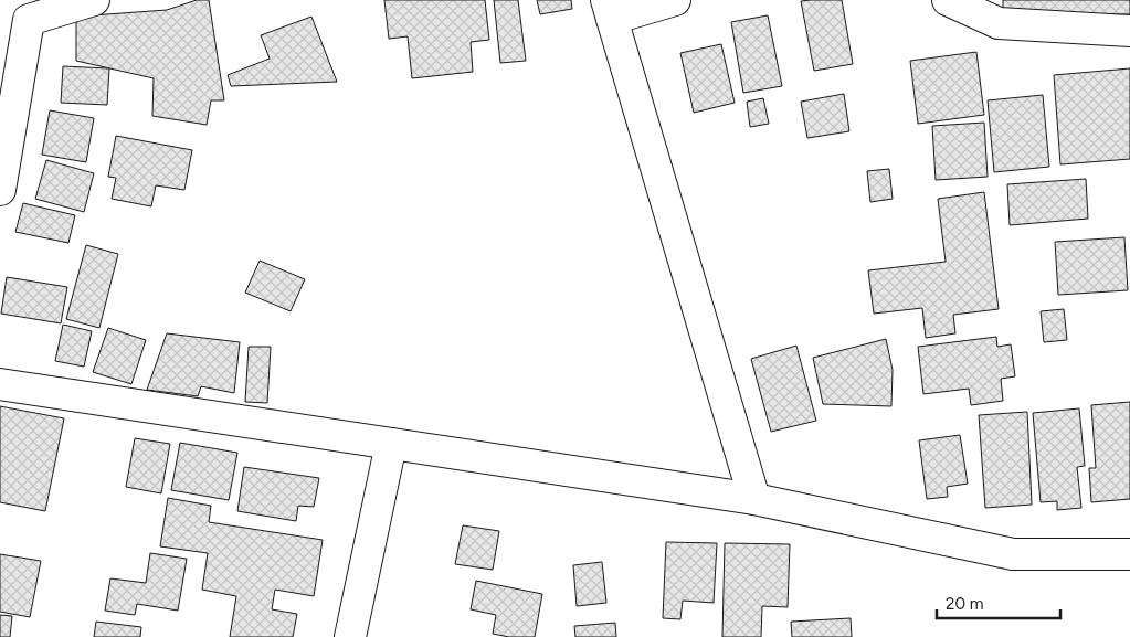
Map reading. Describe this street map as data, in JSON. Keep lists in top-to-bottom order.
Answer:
{
  "scale_bar": "20 m"
}
